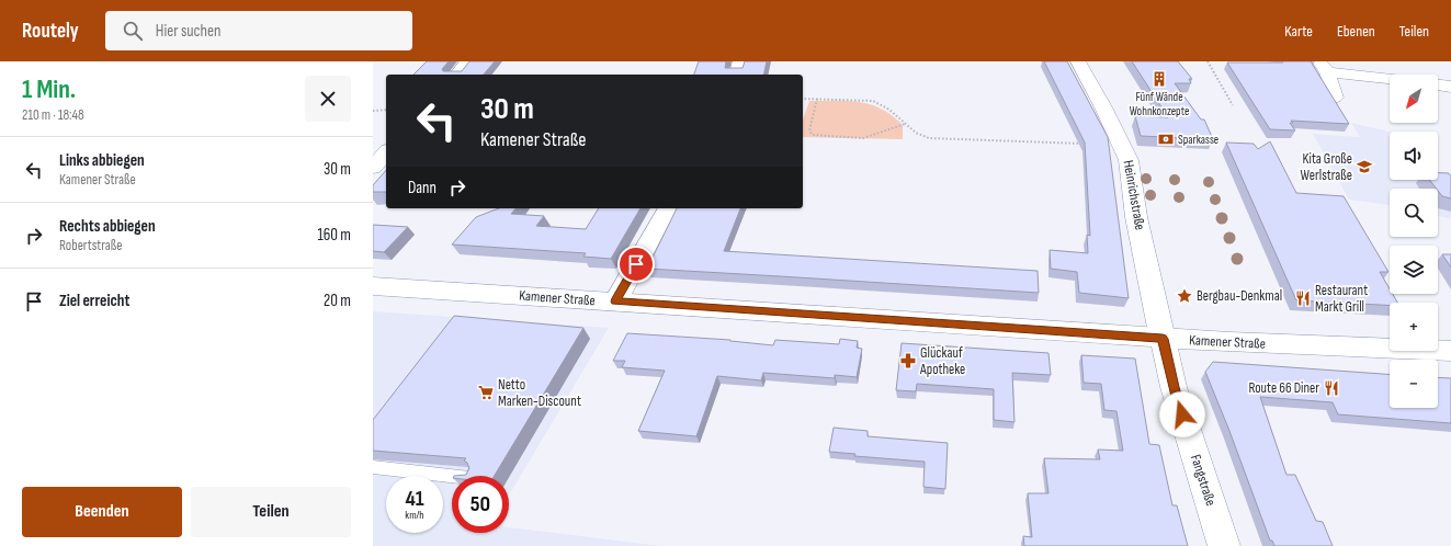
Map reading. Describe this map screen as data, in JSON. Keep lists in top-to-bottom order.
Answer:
{
  "streets": {
    "main road": ["Heinrichstraße", "Kamener Straße", "Fangstraße"]
  },
  "crossings": [
    ["Heinrichstraße", "Kamener Straße"],
    ["Heinrichstraße", "Fangstraße"],
    ["Kamener Straße", "Fangstraße"]
  ],
  "places": {
    "building": ["Fünf Wände Wohnkonzepte"],
    "bank": ["Sparkasse"],
    "school or university": ["Kita Große Werlstraße"],
    "place": ["Bergbau-Denkmal"],
    "restaurant": ["Restaurant Markt Grill", "Route 66 Diner"],
    "pharmacy": ["Glückauf Apotheke"],
    "supermarket": ["Netto Marken-Discount"]
  },
  "north": "bottom left",
  "page": {
    "header": "Routely",
    "search": "Hier suchen",
    "nav": ["Karte", "Ebenen", "Teilen"],
    "heading": ["1 Min.", "210 m · 18:48"],
    "map_buttons": ["+", "−"],
    "turn": ["30 m", "Kamener Straße"],
    "list": [
      {
        "name": "Links abbiegen",
        "note": "Kamener Straße",
        "value": "30 m"
      },
      {
        "name": "Rechts abbiegen",
        "note": "Robertstraße",
        "value": "160 m"
      },
      {
        "name": "Ziel erreicht",
        "value": "20 m"
      }
    ],
    "then": "Dann",
    "speed": "41 km/h",
    "limit": "50",
    "buttons": ["Beenden", "Teilen"]
  }
}
